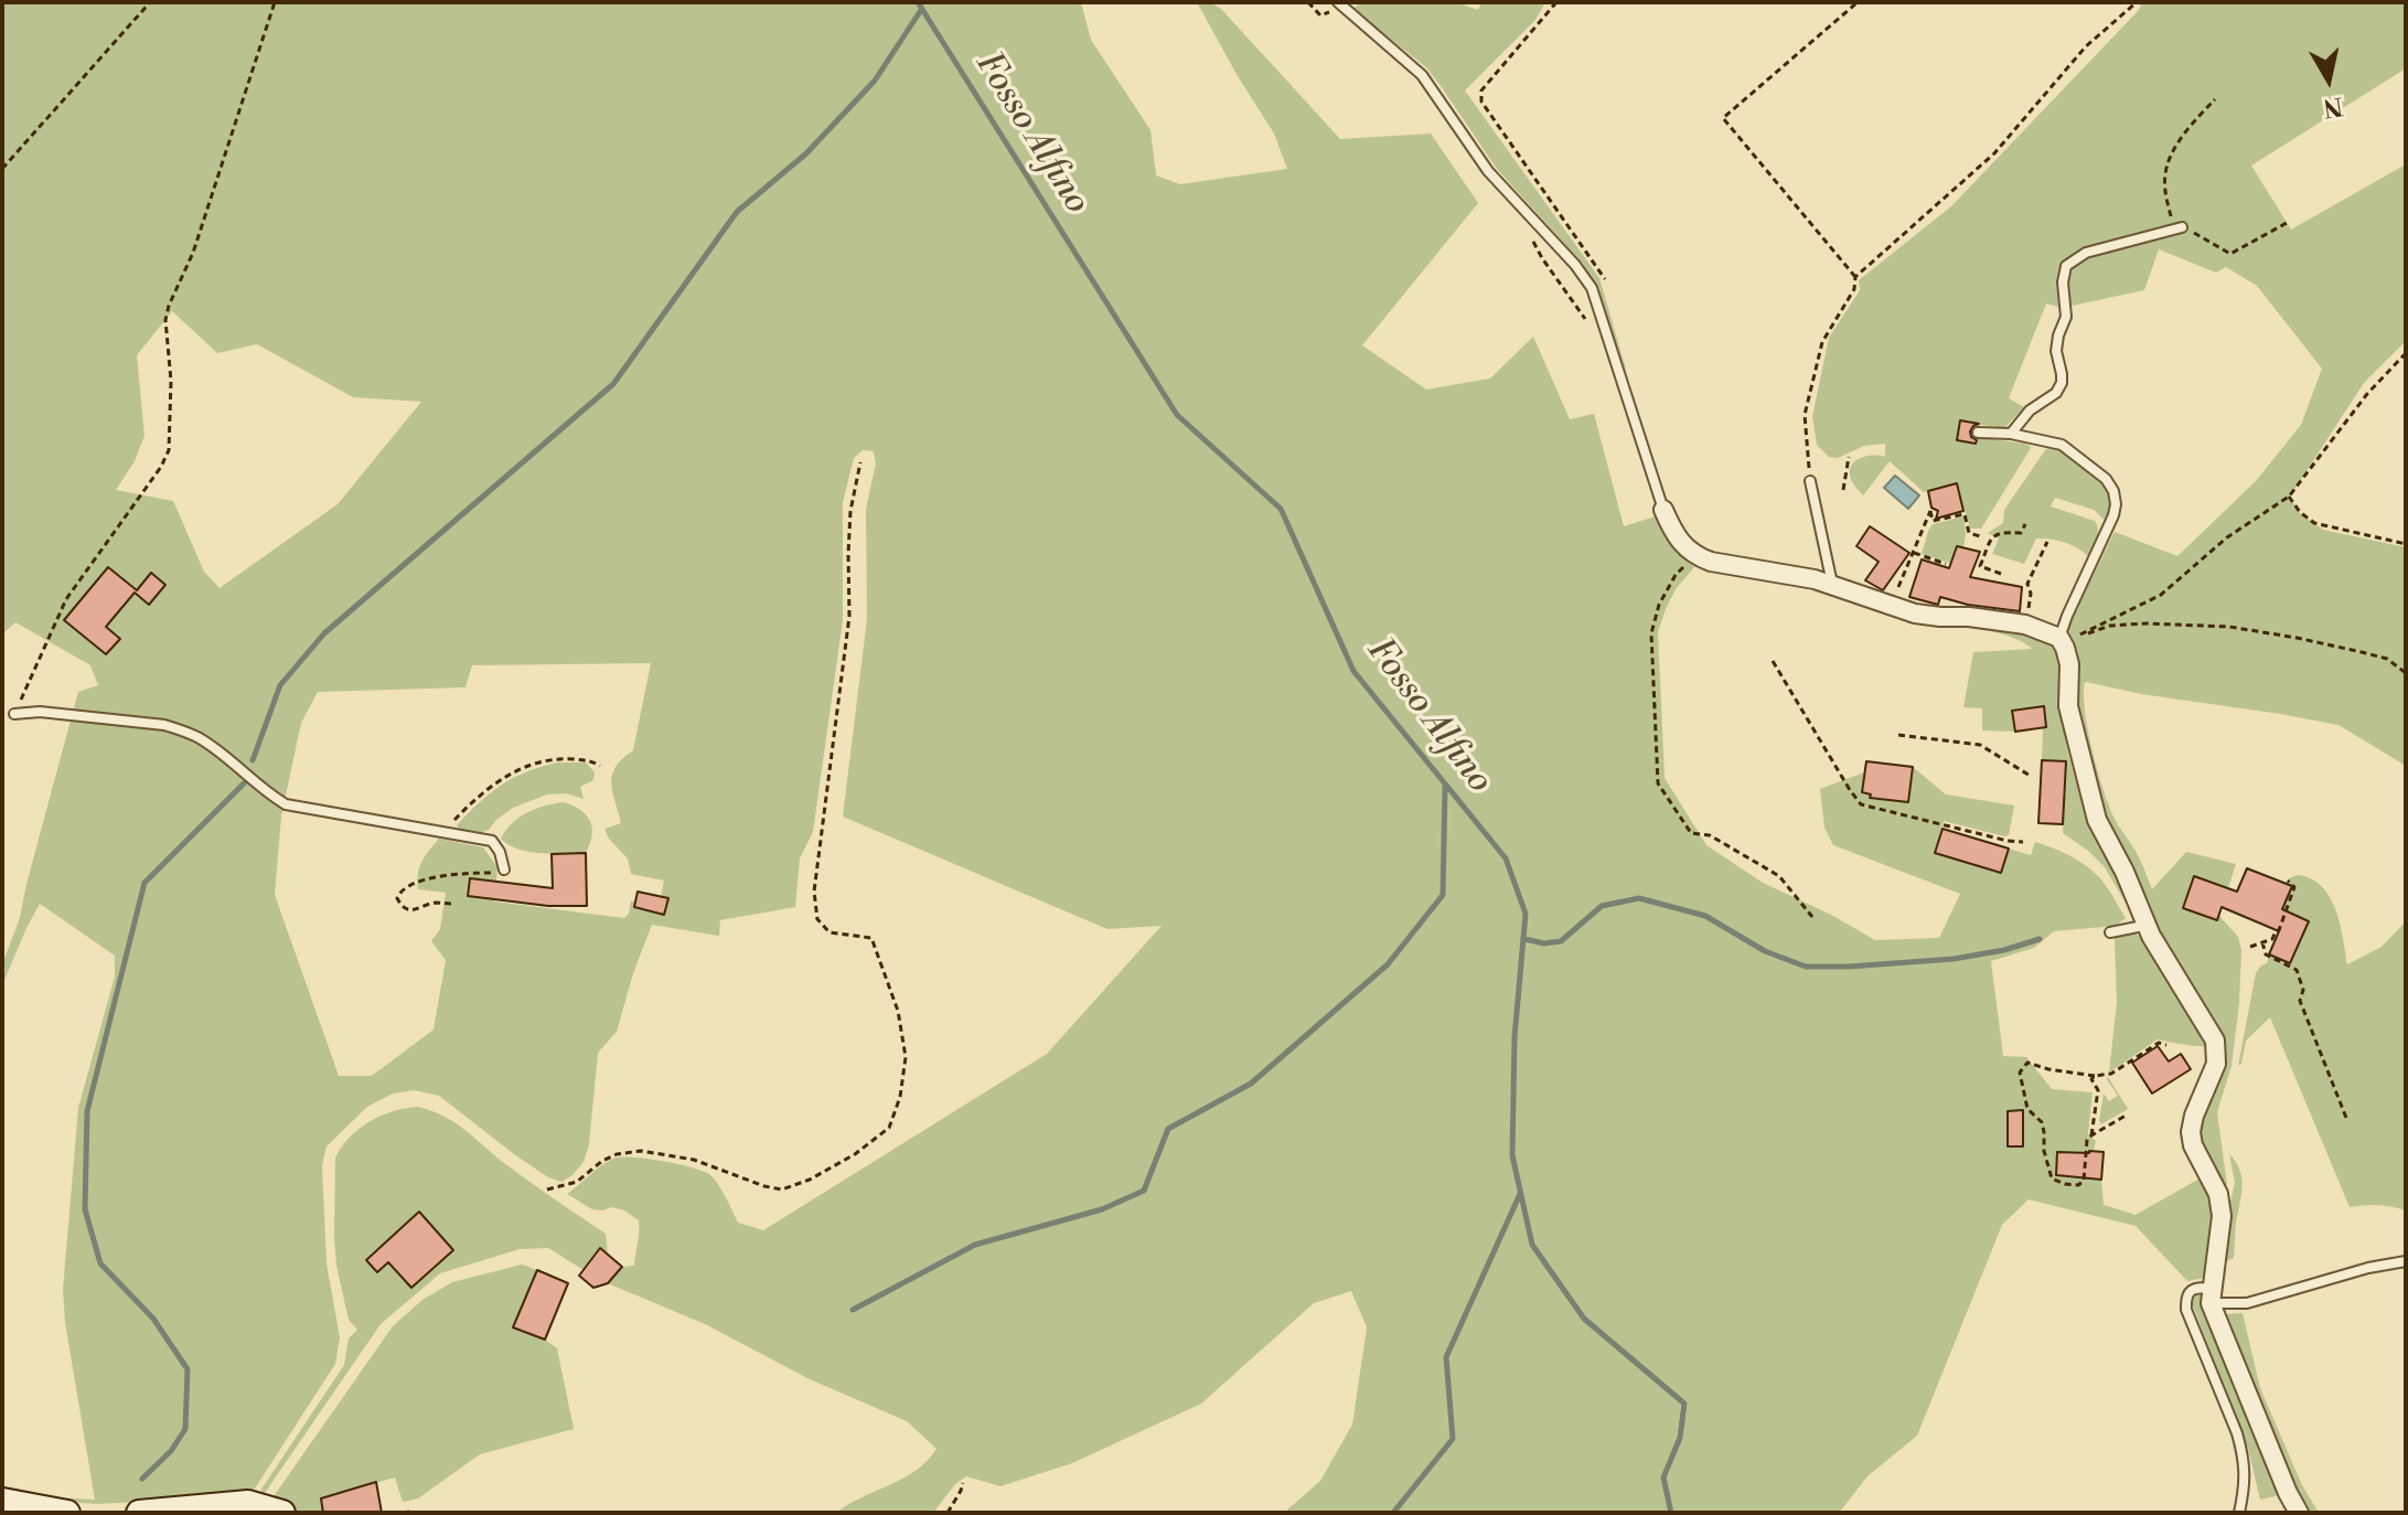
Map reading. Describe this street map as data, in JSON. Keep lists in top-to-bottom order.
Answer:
{
  "water": ["Fosso Alfino"],
  "north": "bottom"
}
